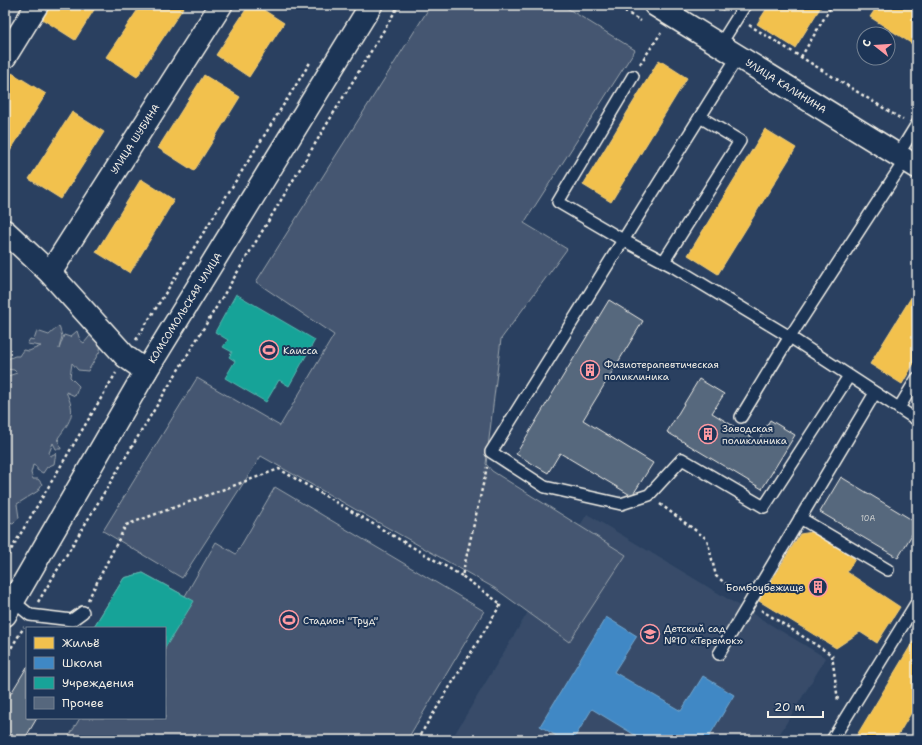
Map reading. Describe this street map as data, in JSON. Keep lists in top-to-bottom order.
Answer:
{
  "streets": {
    "street": ["УЛИЦА КАЛИНИНА", "УЛИЦА ШУБИНА", "КОМСОМОЛЬСКАЯ УЛИЦА"]
  },
  "places": {
    "sports": ["Каисса", "Стадион \"Труд\""],
    "building": ["Физиотерапевтическая поликлиника", "Заводская поликлиника", "Бомбоубежище"],
    "school or university": ["Детский сад №10 «Теремок»"]
  },
  "house_numbers": ["10А"],
  "legend": [
    "Жильё",
    "Школы",
    "Учреждения",
    "Прочее"
  ],
  "scale_bar": "20 m",
  "north": "left"
}
